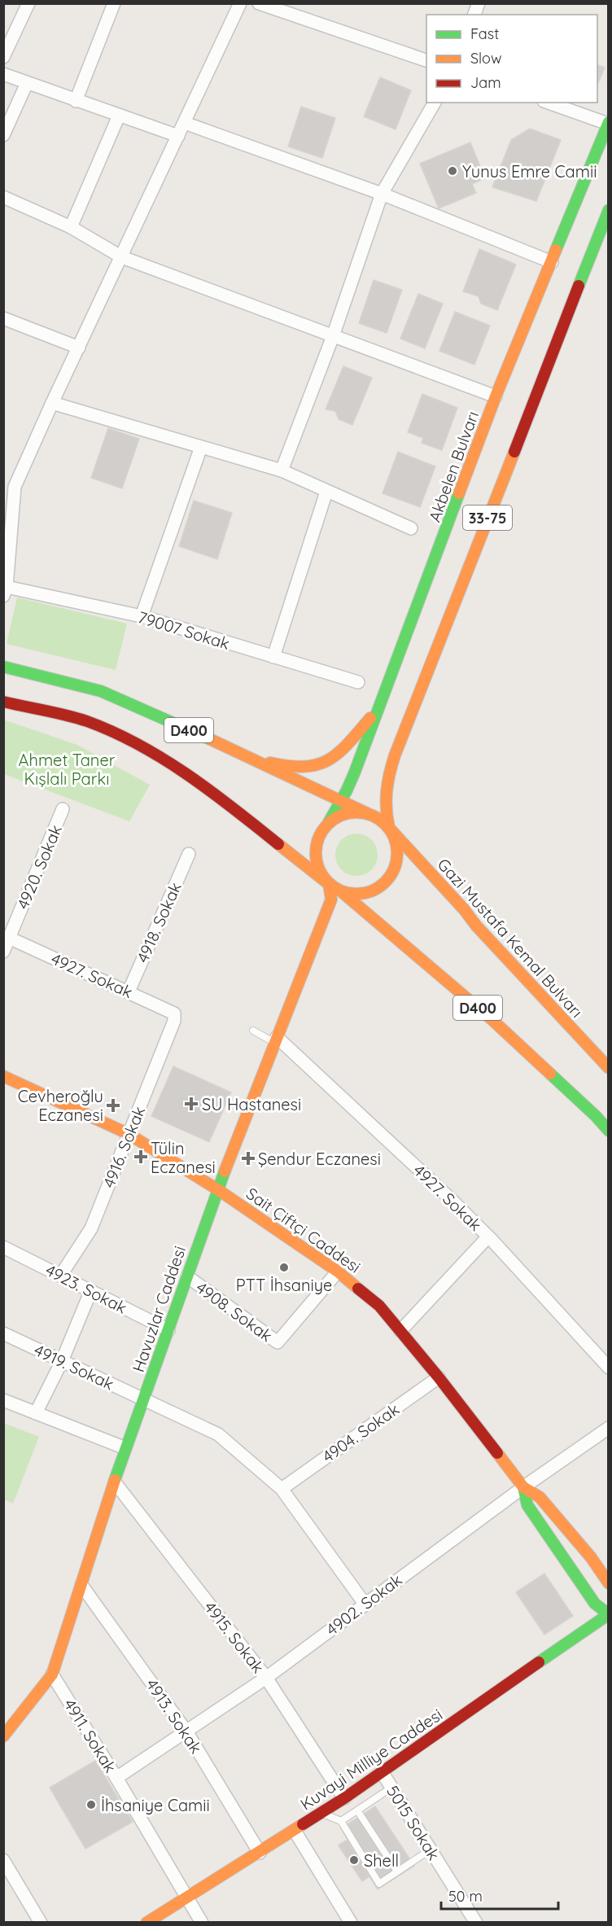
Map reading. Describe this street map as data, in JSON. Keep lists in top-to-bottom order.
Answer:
{
  "streets": {
    "main road": [
      "Akbelen Bulvarı",
      "33-75",
      "D400",
      "Gazi Mustafa Kemal Bulvarı",
      "Sait Çiftçi Caddesi",
      "Havuzlar Caddesi",
      "Kuvayi Milliye Caddesi"
    ],
    "street": [
      "79007 Sokak",
      "4920. Sokak",
      "4918. Sokak",
      "4927. Sokak",
      "4916. Sokak",
      "4923. Sokak",
      "4908. Sokak",
      "4919. Sokak",
      "4904. Sokak",
      "4902. Sokak",
      "4915. Sokak",
      "4913. Sokak",
      "4911. Sokak",
      "5015 Sokak"
    ]
  },
  "crossings": [
    ["Akbelen Bulvarı", "33-75"],
    ["Akbelen Bulvarı", "D400"],
    ["Akbelen Bulvarı", "Gazi Mustafa Kemal Bulvarı"],
    ["Akbelen Bulvarı", "Havuzlar Caddesi"],
    ["33-75", "D400"],
    ["33-75", "Gazi Mustafa Kemal Bulvarı"],
    ["33-75", "Havuzlar Caddesi"],
    ["D400", "Gazi Mustafa Kemal Bulvarı"],
    ["D400", "Havuzlar Caddesi"],
    ["4920. Sokak", "4927. Sokak"],
    ["4918. Sokak", "4927. Sokak"],
    ["Gazi Mustafa Kemal Bulvarı", "Havuzlar Caddesi"],
    ["4927. Sokak", "4916. Sokak"],
    ["4927. Sokak", "Havuzlar Caddesi"],
    ["4916. Sokak", "Sait Çiftçi Caddesi"],
    ["4916. Sokak", "4923. Sokak"],
    ["Sait Çiftçi Caddesi", "Havuzlar Caddesi"],
    ["Sait Çiftçi Caddesi", "4908. Sokak"],
    ["Sait Çiftçi Caddesi", "4904. Sokak"],
    ["Sait Çiftçi Caddesi", "4902. Sokak"],
    ["Sait Çiftçi Caddesi", "Kuvayi Milliye Caddesi"],
    ["4923. Sokak", "Havuzlar Caddesi"],
    ["Havuzlar Caddesi", "4908. Sokak"],
    ["Havuzlar Caddesi", "4919. Sokak"],
    ["Havuzlar Caddesi", "4915. Sokak"],
    ["Havuzlar Caddesi", "4913. Sokak"],
    ["Havuzlar Caddesi", "4911. Sokak"],
    ["4919. Sokak", "4904. Sokak"],
    ["4919. Sokak", "4902. Sokak"],
    ["4902. Sokak", "4915. Sokak"],
    ["4902. Sokak", "4913. Sokak"],
    ["4902. Sokak", "4911. Sokak"],
    ["4915. Sokak", "Kuvayi Milliye Caddesi"],
    ["4913. Sokak", "Kuvayi Milliye Caddesi"],
    ["4911. Sokak", "Kuvayi Milliye Caddesi"],
    ["Kuvayi Milliye Caddesi", "5015 Sokak"]
  ],
  "parks": ["Ahmet Taner Kışlalı Parkı"],
  "places": {
    "other": [
      "Yunus Emre Camii",
      "PTT İhsaniye",
      "İhsaniye Camii",
      "Shell"
    ],
    "health": [
      "SU Hastanesi",
      "Cevheroğlu Eczanesi",
      "Tülin Eczanesi",
      "Şendur Eczanesi"
    ]
  },
  "legend": ["Fast", "Slow", "Jam"],
  "scale_bar": "50 m"
}
